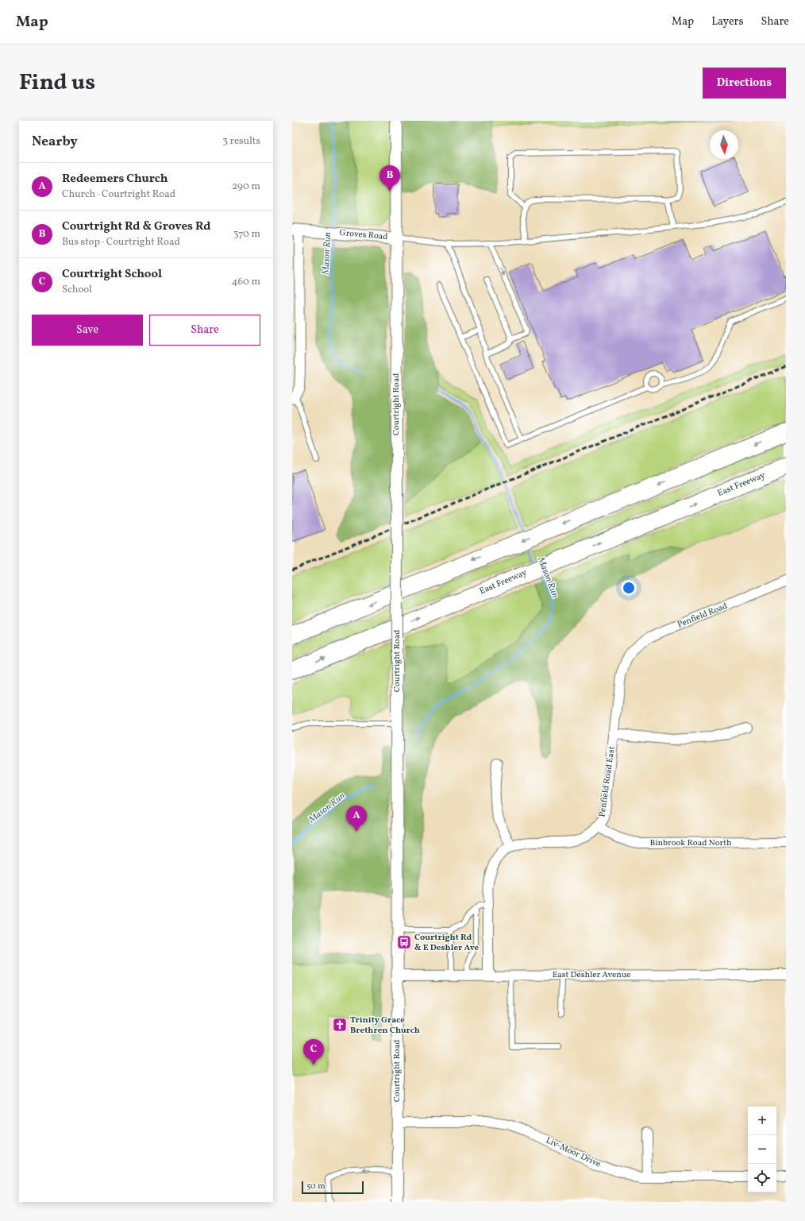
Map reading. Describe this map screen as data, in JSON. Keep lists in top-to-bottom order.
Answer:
{
  "streets": {
    "highway": ["East Freeway"],
    "street": [
      "Groves Road",
      "Courtright Road",
      "Penfield Road",
      "Penfield Road East",
      "Binbrook Road North",
      "East Deshler Avenue",
      "Liv-Moor Drive"
    ]
  },
  "crossings": [
    ["Groves Road", "Courtright Road"],
    ["Courtright Road", "East Deshler Avenue"],
    ["Courtright Road", "Liv-Moor Drive"],
    ["Penfield Road", "Penfield Road East"],
    ["Penfield Road East", "Binbrook Road North"],
    ["Penfield Road East", "East Deshler Avenue"]
  ],
  "water": ["Mason Run"],
  "places": {
    "bus stop": ["Courtright Rd & E Deshler Ave"],
    "church": ["Trinity Grace Brethren Church"]
  },
  "scale_bar": "50 m",
  "north": "bottom",
  "page": {
    "header": "Map",
    "nav": ["Map", "Layers", "Share"],
    "title": "Find us",
    "buttons": [
      "Directions",
      ["Save", "Share"]
    ],
    "heading": ["Nearby", "3 results"],
    "list": [
      {
        "mark": "A",
        "name": "Redeemers Church",
        "note": "Church · Courtright Road",
        "value": "290 m"
      },
      {
        "mark": "B",
        "name": "Courtright Rd & Groves Rd",
        "note": "Bus stop · Courtright Road",
        "value": "370 m"
      },
      {
        "mark": "C",
        "name": "Courtright School",
        "note": "School",
        "value": "460 m"
      }
    ],
    "pins": ["B", "A", "C"],
    "map_buttons": ["+", "−"],
    "scale": "50 m"
  }
}
